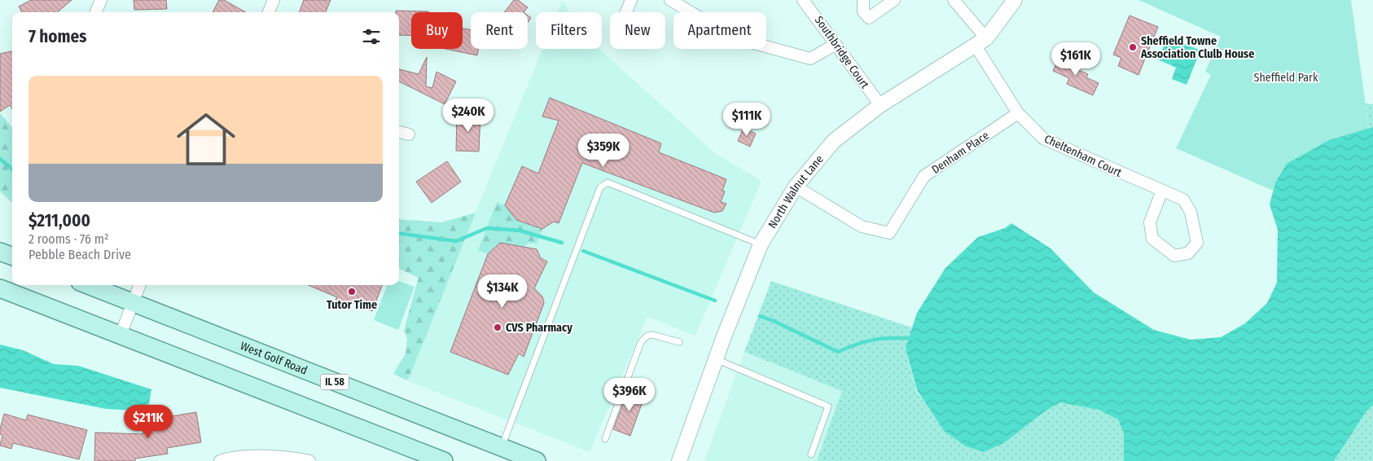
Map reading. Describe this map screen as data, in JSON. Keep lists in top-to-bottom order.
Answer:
{
  "streets": {
    "main road": ["West Golf Road", "IL 58"],
    "street": [
      "Southbridge Court",
      "Denham Place",
      "Cheltenham Court",
      "North Walnut Lane"
    ]
  },
  "crossings": [
    ["Southbridge Court", "North Walnut Lane"],
    ["Denham Place", "Cheltenham Court"],
    ["Denham Place", "North Walnut Lane"],
    ["Cheltenham Court", "North Walnut Lane"]
  ],
  "parks": ["Sheffield Park"],
  "places": ["Sheffield Towne Association Clulb House", "Tutor Time", "CVS Pharmacy"],
  "page": {
    "chip": [
      "Buy",
      "Rent",
      "Filters",
      "New",
      "Apartment"
    ],
    "heading": "7 homes",
    "price": [
      "$161K",
      "$240K",
      "$111K",
      "$359K",
      "$134K",
      "$396K",
      "$211K"
    ],
    "list": [
      {
        "name": "$211,000",
        "note": "2 rooms · 76 m² · Pebble Beach Drive"
      }
    ]
  }
}
